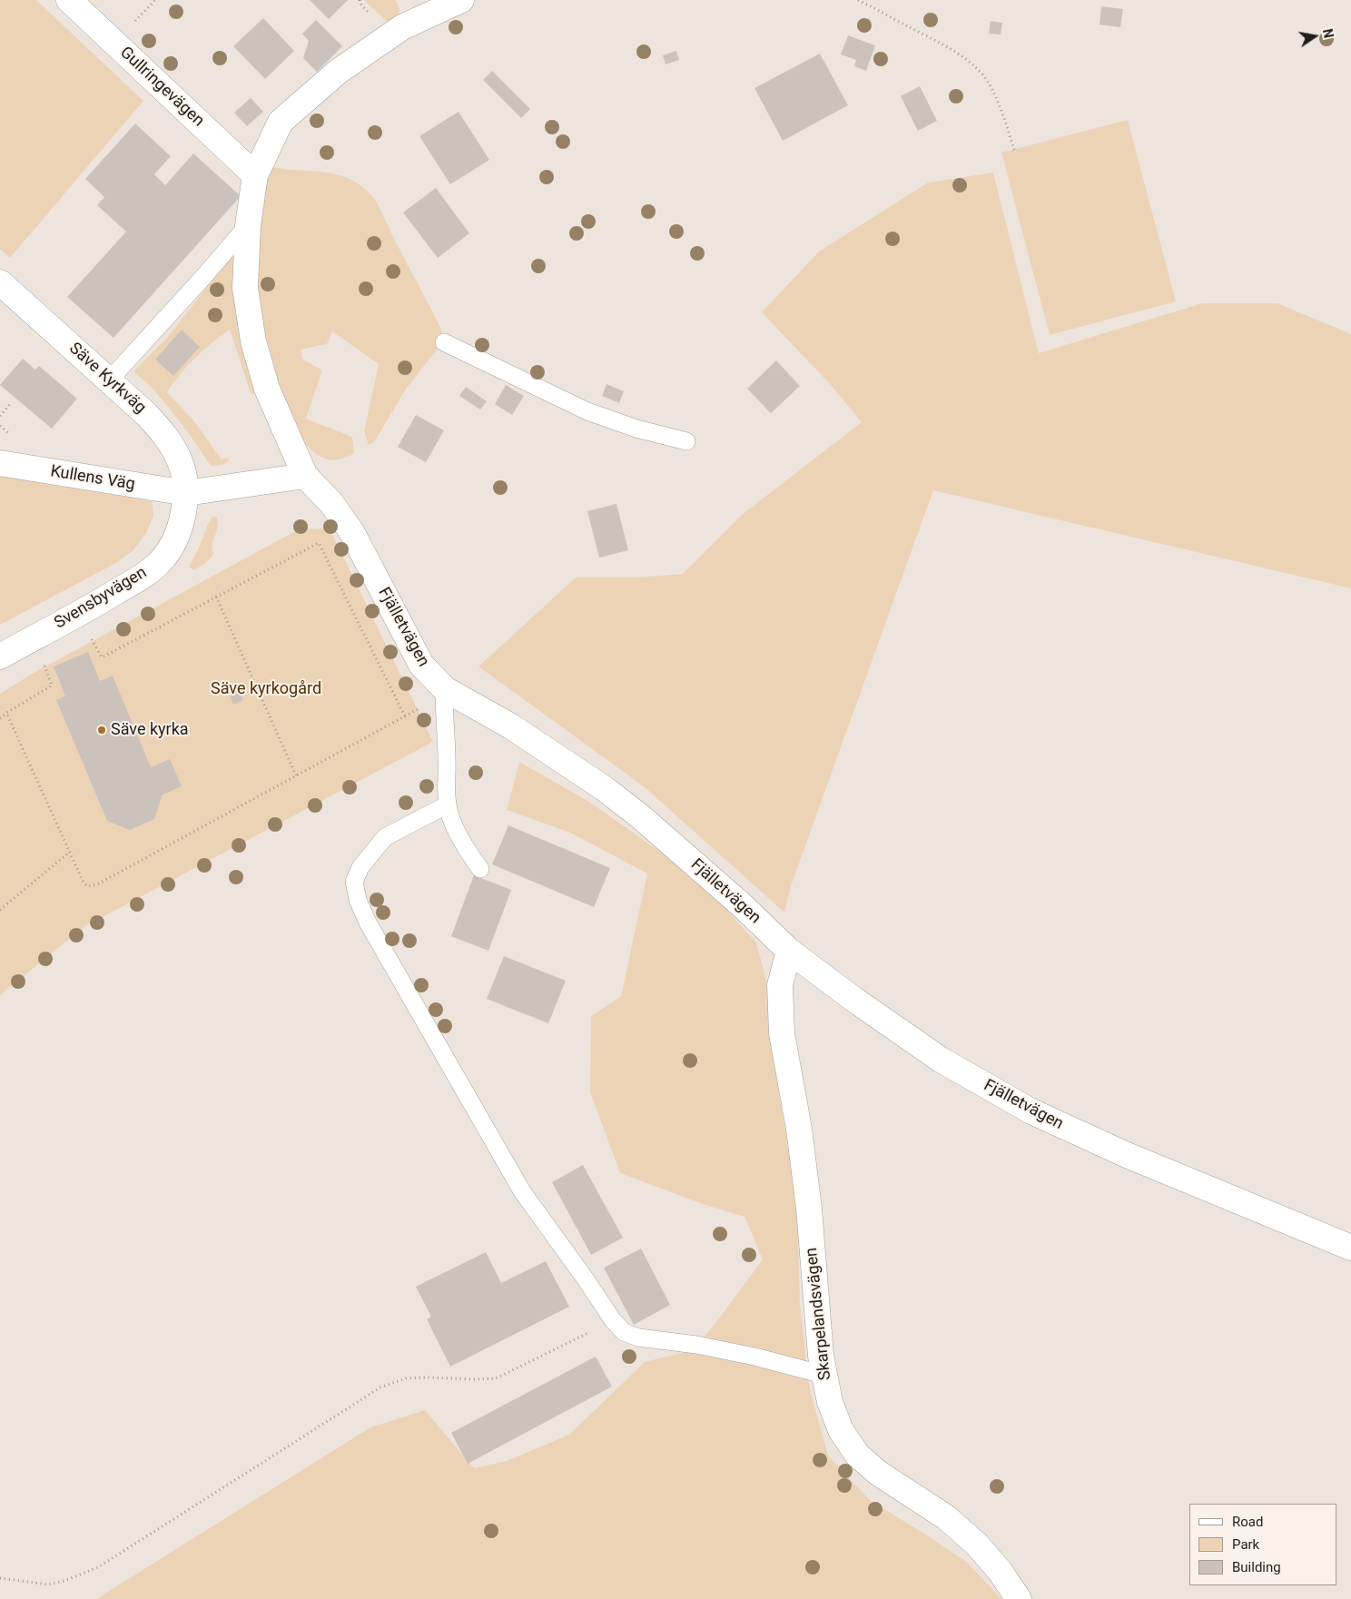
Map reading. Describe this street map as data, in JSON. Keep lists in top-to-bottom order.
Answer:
{
  "streets": {
    "street": [
      "Gullringevägen",
      "Säve Kyrkväg",
      "Kullens Väg",
      "Svensbyvägen",
      "Fjälletvägen",
      "Skarpelandsvägen"
    ]
  },
  "crossings": [
    ["Säve Kyrkväg", "Kullens Väg"],
    ["Säve Kyrkväg", "Svensbyvägen"],
    ["Kullens Väg", "Svensbyvägen"],
    ["Fjälletvägen", "Skarpelandsvägen"]
  ],
  "parks": ["Säve kyrkogård"],
  "places": ["Säve kyrka"],
  "legend": ["Road", "Park", "Building"],
  "north": "right"
}
